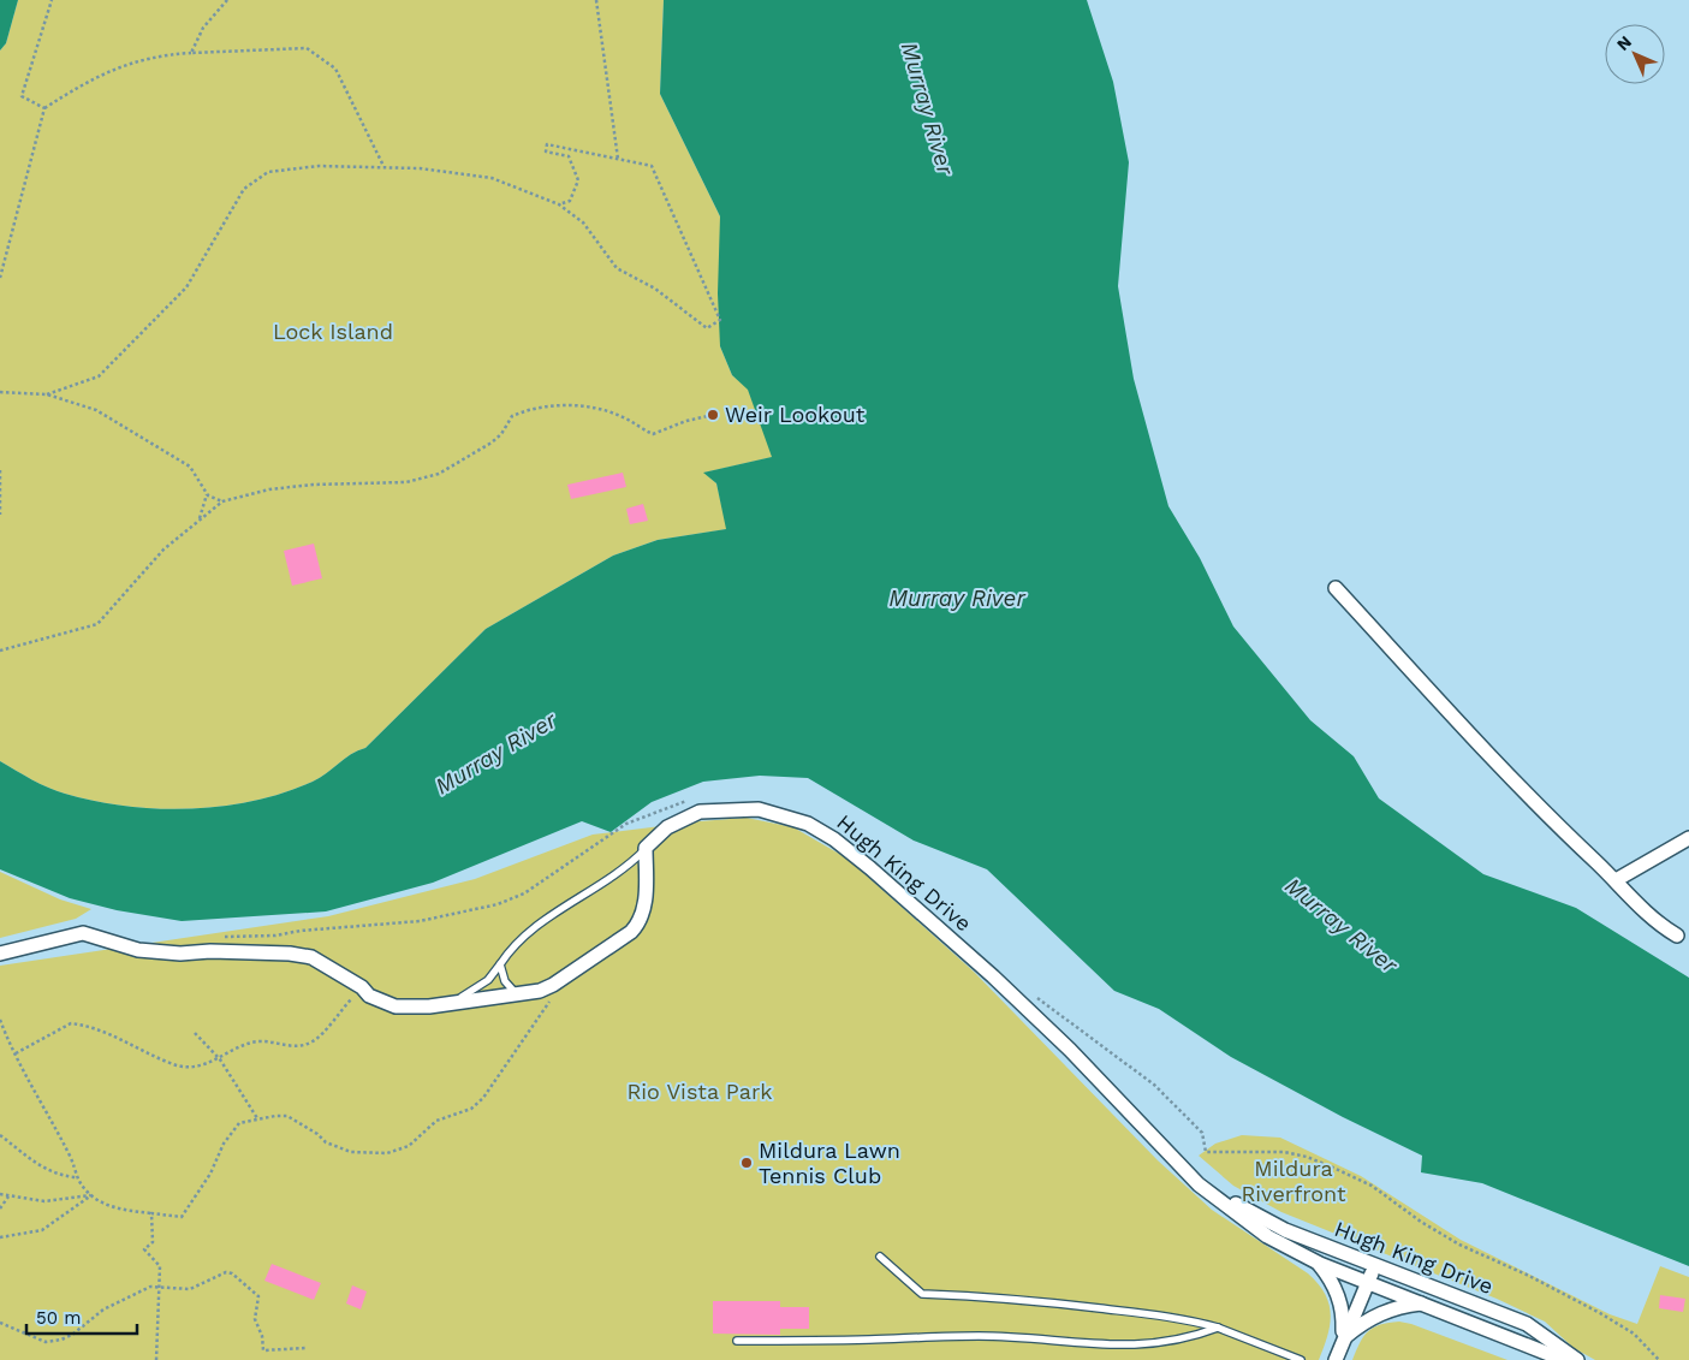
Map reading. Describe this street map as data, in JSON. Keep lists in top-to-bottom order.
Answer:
{
  "streets": {
    "street": ["Hugh King Drive"]
  },
  "water": ["Murray River"],
  "parks": ["Lock Island", "Rio Vista Park", "Mildura Riverfront"],
  "places": ["Weir Lookout", "Mildura Lawn Tennis Club"],
  "scale_bar": "50 m",
  "north": "top left"
}
